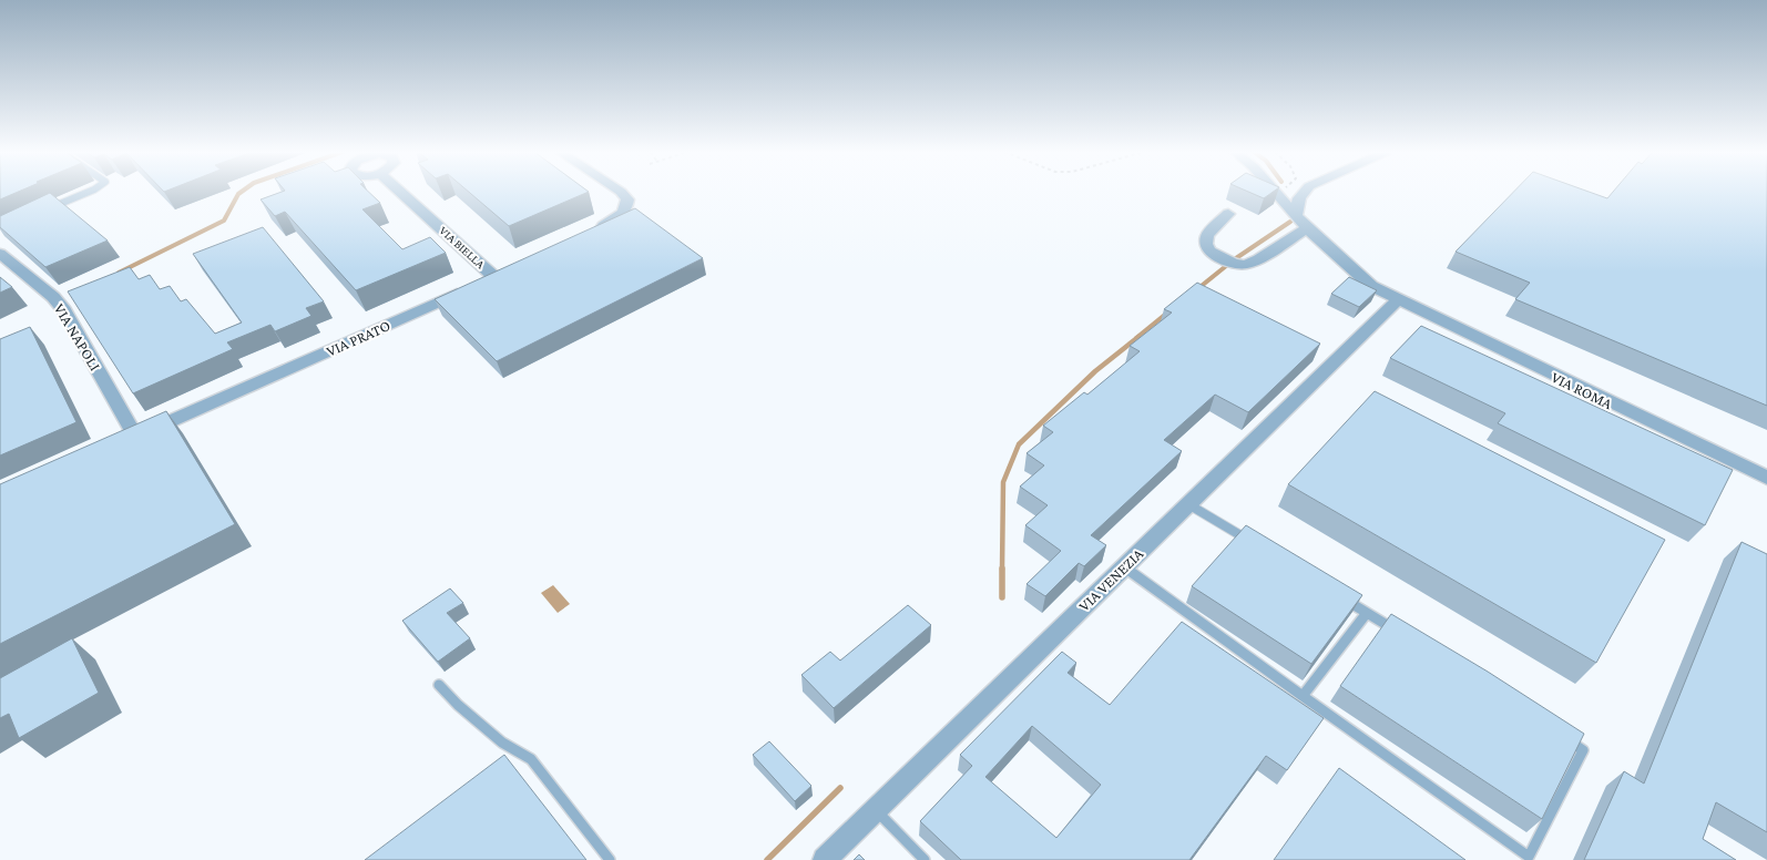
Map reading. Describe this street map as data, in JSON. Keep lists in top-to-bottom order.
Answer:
{
  "streets": {
    "street": [
      "VIA BIELLA",
      "VIA NAPOLI",
      "VIA PRATO",
      "VIA ROMA",
      "VIA VENEZIA"
    ]
  },
  "crossings": [
    ["VIA BIELLA", "VIA PRATO"],
    ["VIA NAPOLI", "VIA PRATO"],
    ["VIA ROMA", "VIA VENEZIA"]
  ]
}
